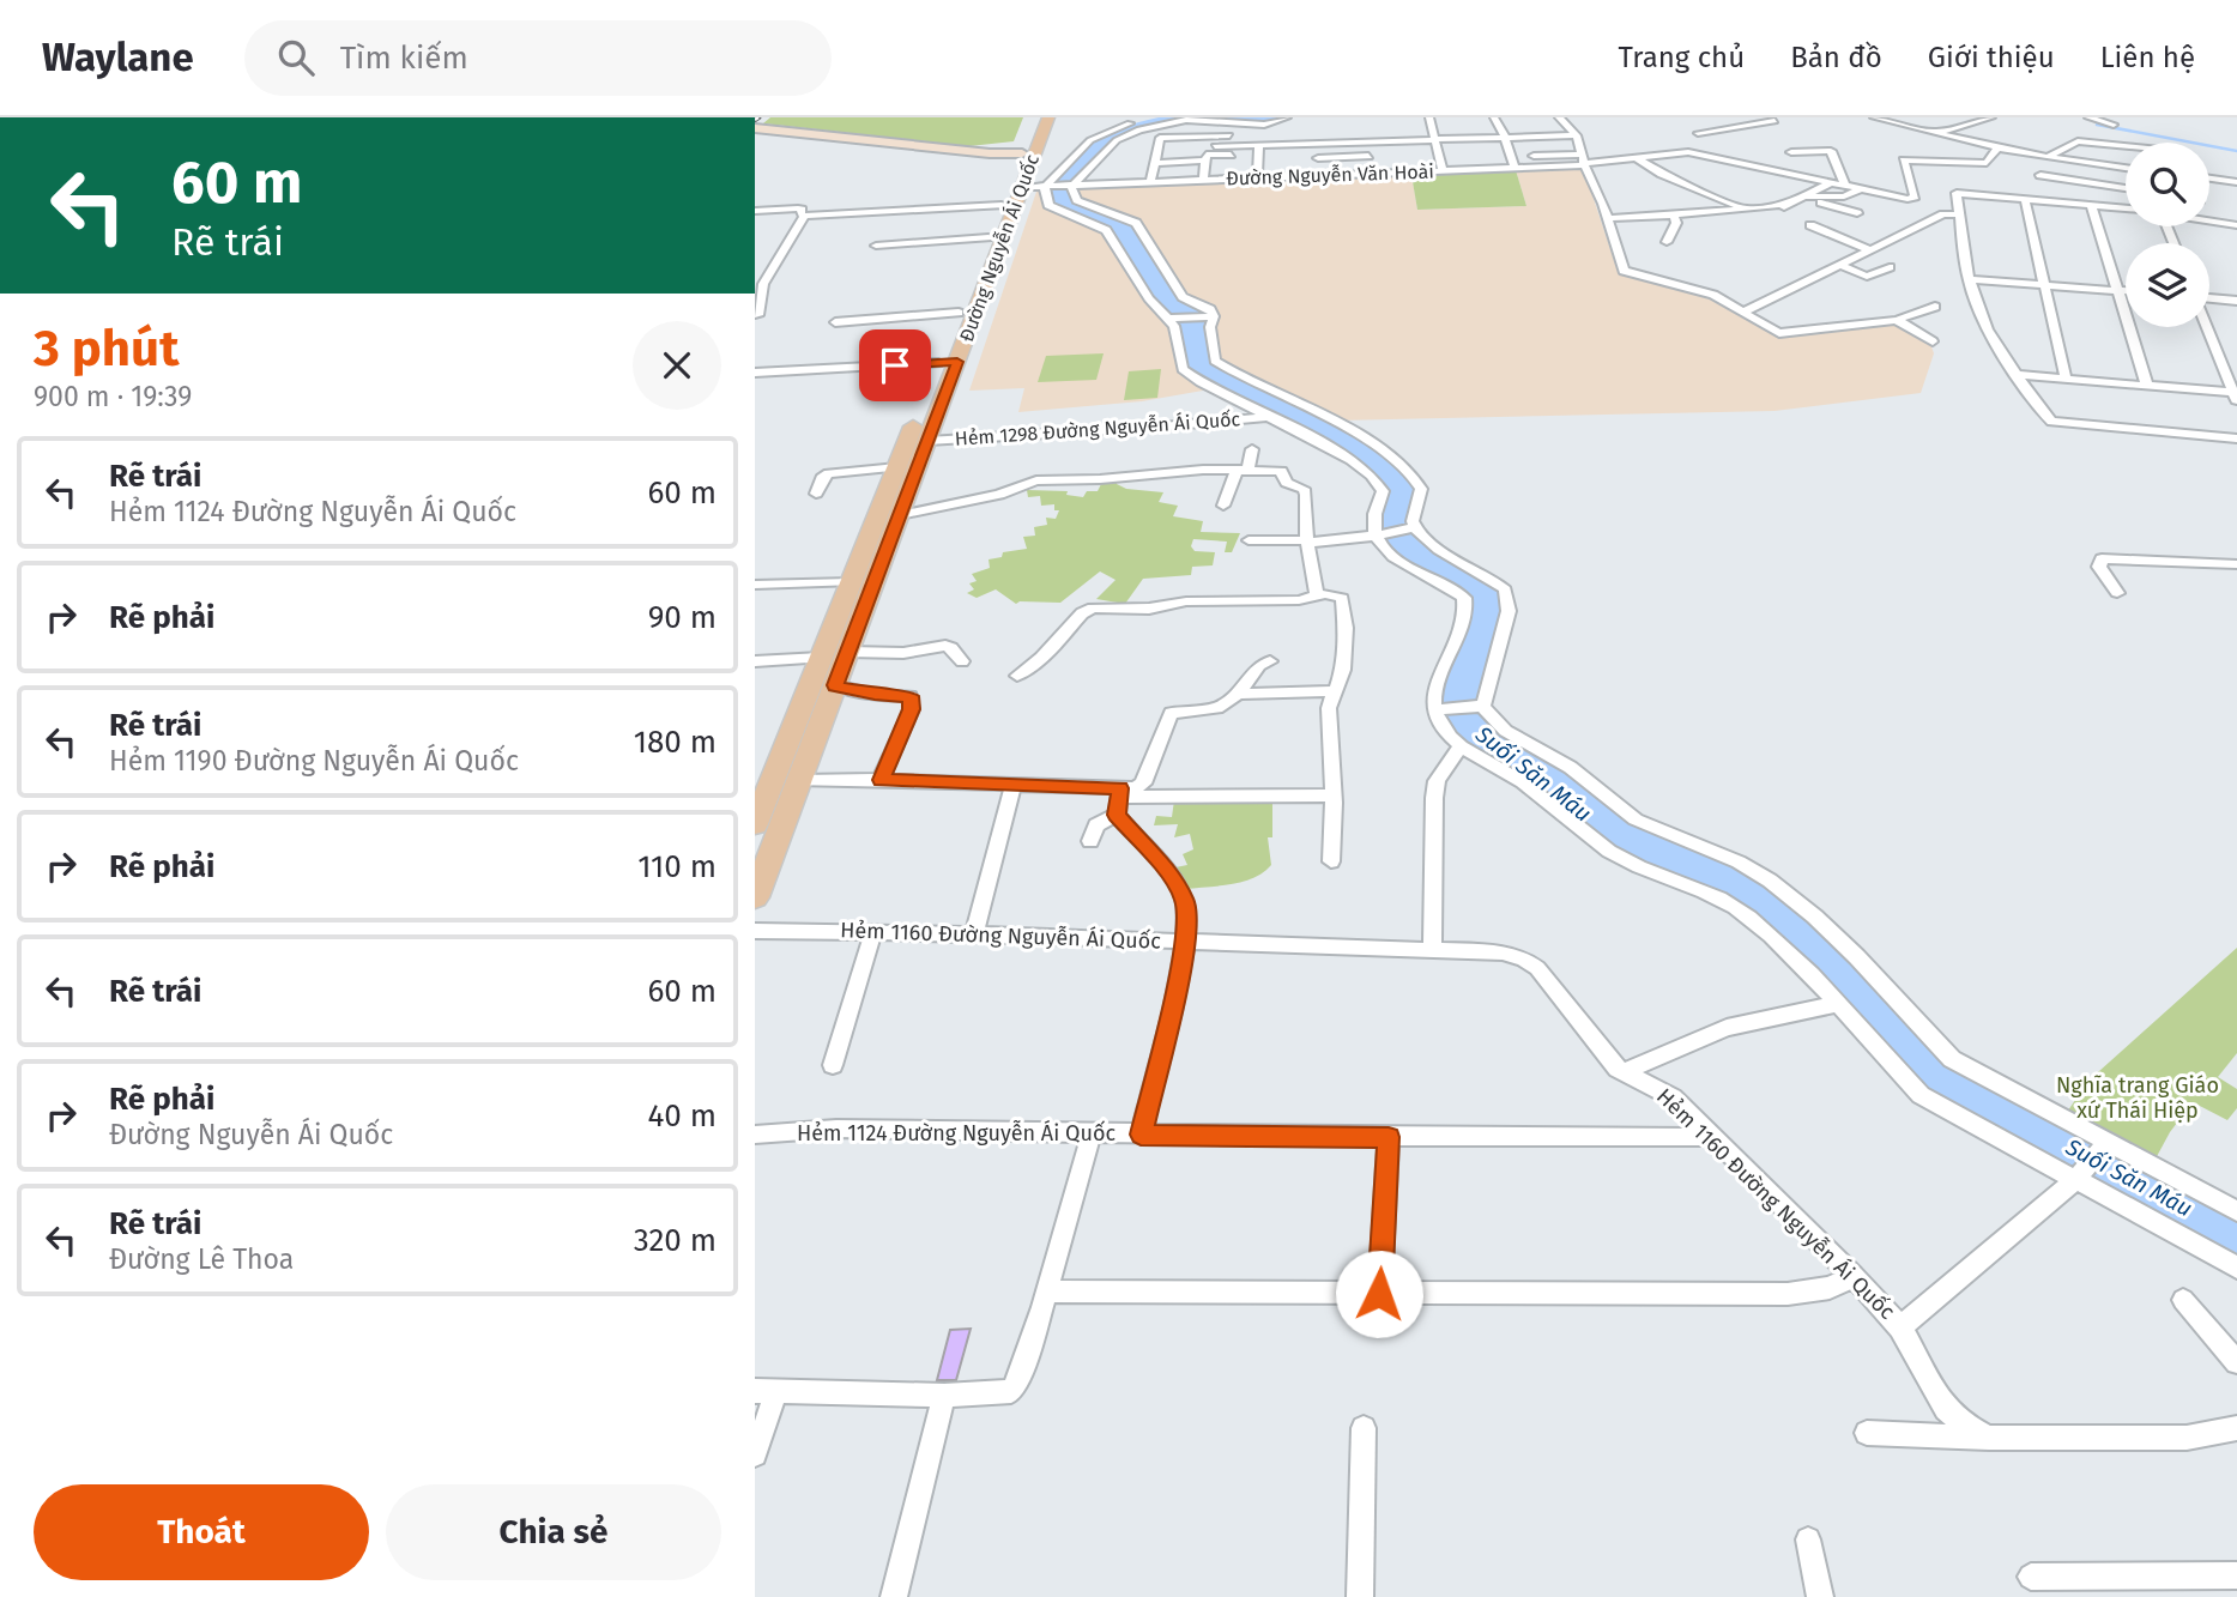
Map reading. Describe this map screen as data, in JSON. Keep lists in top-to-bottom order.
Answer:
{
  "streets": {
    "main road": ["Đường Nguyễn Ái Quốc"],
    "street": [
      "Đường Nguyễn Văn Hoài",
      "Hẻm 1298 Đường Nguyễn Ái Quốc",
      "Hẻm 1160 Đường Nguyễn Ái Quốc",
      "Hẻm 1124 Đường Nguyễn Ái Quốc"
    ]
  },
  "crossings": [
    ["Đường Nguyễn Ái Quốc", "Hẻm 1298 Đường Nguyễn Ái Quốc"],
    ["Hẻm 1160 Đường Nguyễn Ái Quốc", "Hẻm 1124 Đường Nguyễn Ái Quốc"]
  ],
  "water": ["Suối Săn Máu"],
  "parks": ["Nghĩa trang Giáo xứ Thái Hiệp"],
  "page": {
    "header": "Waylane",
    "search": "Tìm kiếm",
    "nav": [
      "Trang chủ",
      "Bản đồ",
      "Giới thiệu",
      "Liên hệ"
    ],
    "turn": ["60 m", "Rẽ trái"],
    "heading": ["3 phút", "900 m · 19:39"],
    "list": [
      {
        "name": "Rẽ trái",
        "note": "Hẻm 1124 Đường Nguyễn Ái Quốc",
        "value": "60 m"
      },
      {
        "name": "Rẽ phải",
        "value": "90 m"
      },
      {
        "name": "Rẽ trái",
        "note": "Hẻm 1190 Đường Nguyễn Ái Quốc",
        "value": "180 m"
      },
      {
        "name": "Rẽ phải",
        "value": "110 m"
      },
      {
        "name": "Rẽ trái",
        "value": "60 m"
      },
      {
        "name": "Rẽ phải",
        "note": "Đường Nguyễn Ái Quốc",
        "value": "40 m"
      },
      {
        "name": "Rẽ trái",
        "note": "Đường Lê Thoa",
        "value": "320 m"
      }
    ],
    "buttons": ["Thoát", "Chia sẻ"]
  }
}
